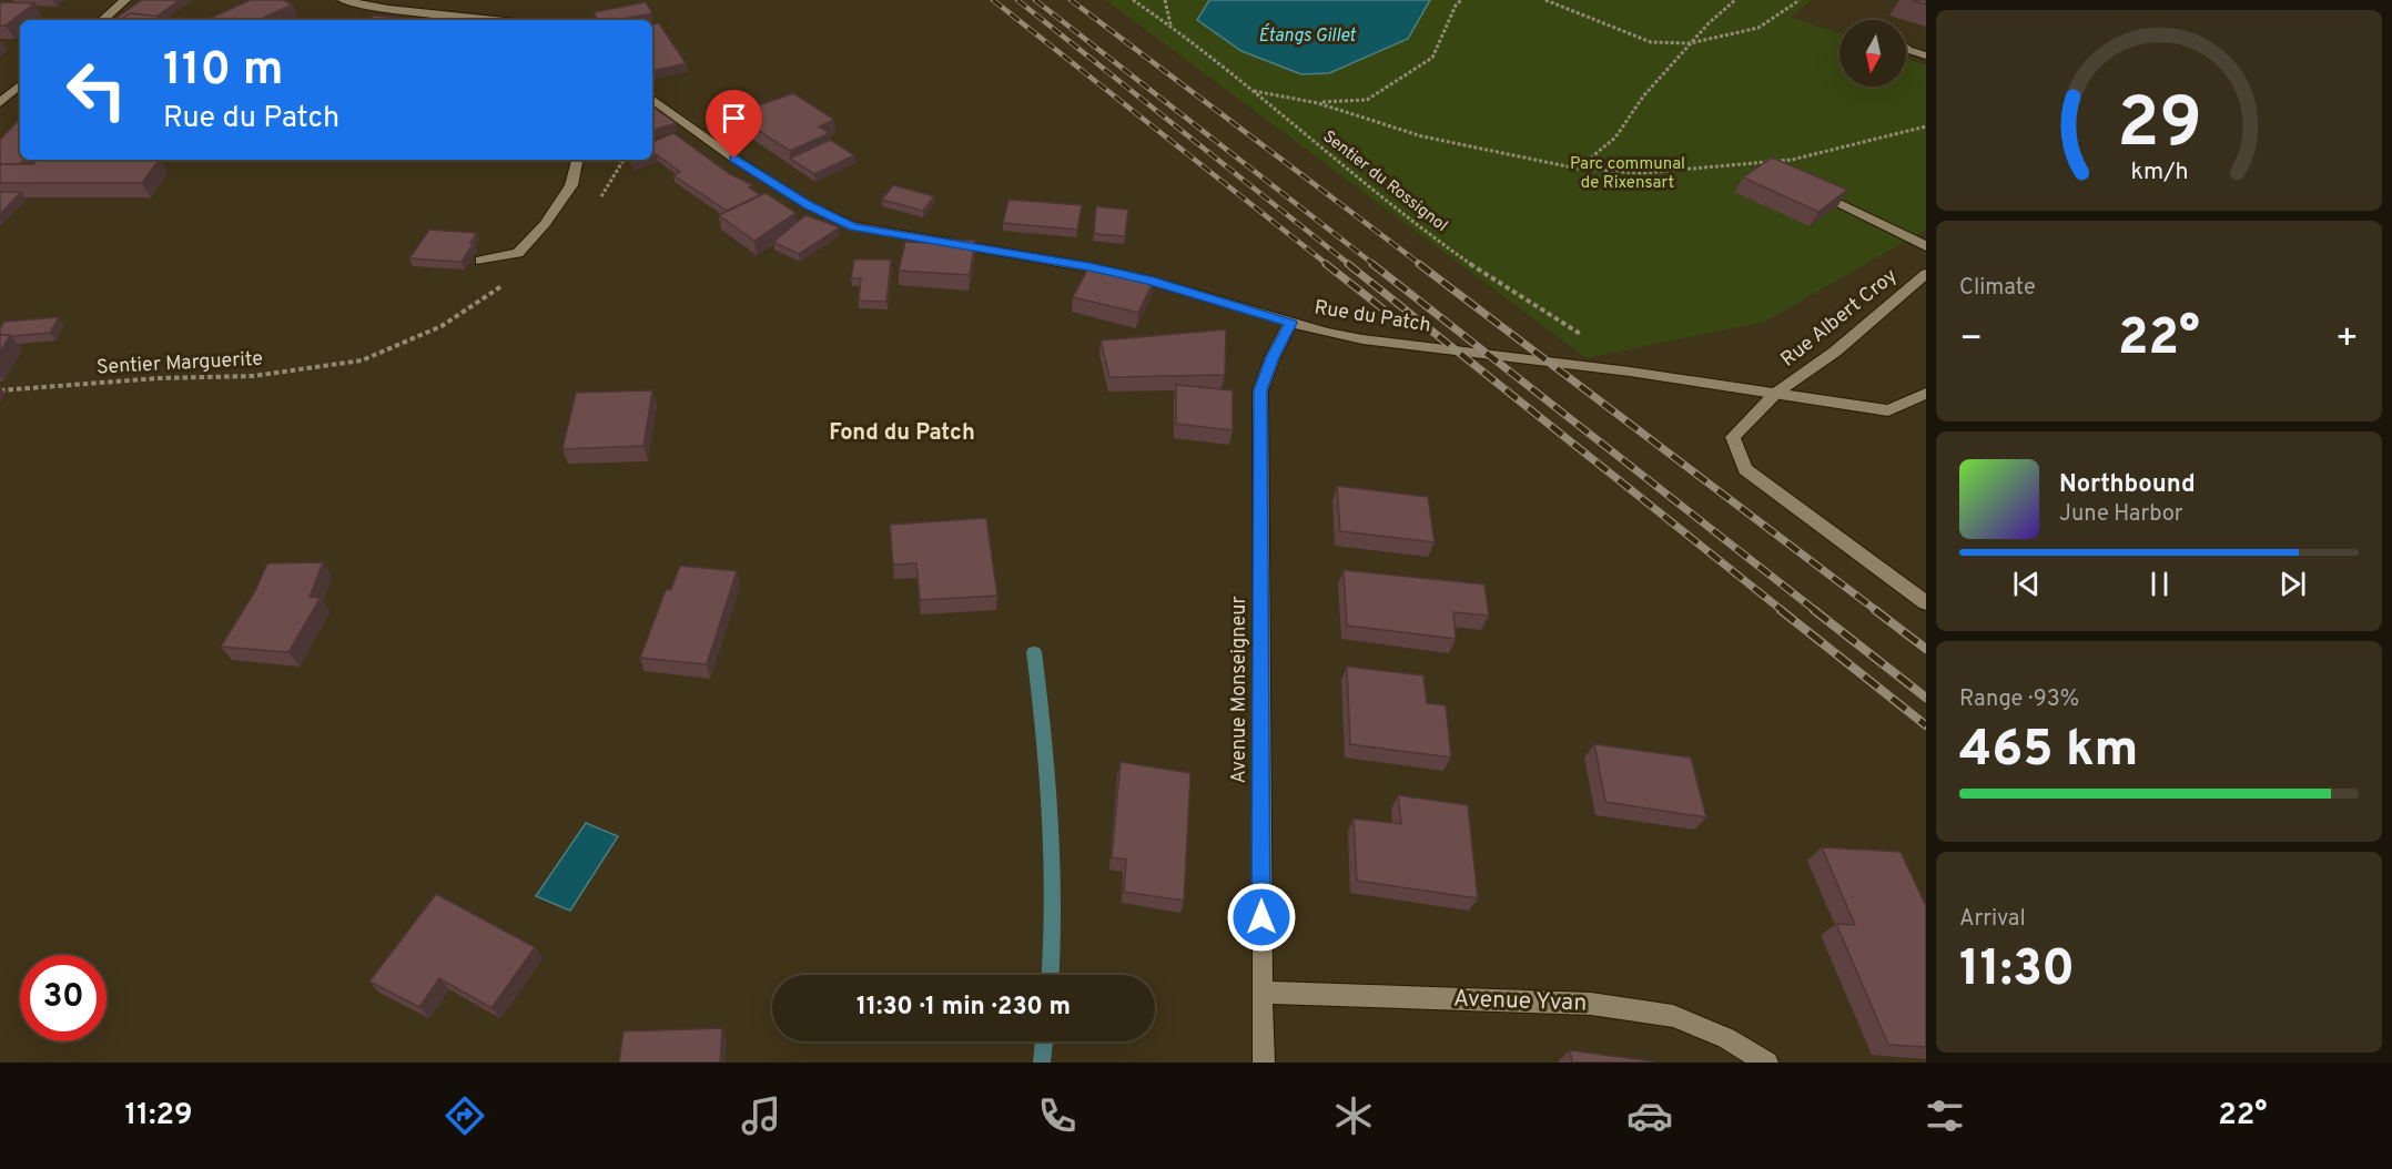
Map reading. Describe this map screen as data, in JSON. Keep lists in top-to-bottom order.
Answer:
{
  "streets": {
    "street": [
      "Rue du Patch",
      "Rue Albert Croy",
      "Avenue Monseigneur",
      "Avenue Yvan"
    ],
    "path": ["Sentier du Rossignol", "Sentier Marguerite"]
  },
  "crossings": [
    ["Sentier du Rossignol", "Rue du Patch"],
    ["Rue du Patch", "Rue Albert Croy"],
    ["Rue du Patch", "Avenue Monseigneur"],
    ["Avenue Monseigneur", "Avenue Yvan"]
  ],
  "districts": ["Fond du Patch"],
  "water": ["Étangs Gillet"],
  "parks": ["Parc communal de Rixensart"],
  "north": "bottom",
  "page": {
    "turn": ["110 m", "Rue du Patch"],
    "tile": [
      "Climate",
      ["Range · 93%", "465 km"],
      ["Arrival", "11:30"]
    ],
    "heat": ["−", "22°", "+"],
    "song": ["Northbound", "June Harbor"],
    "limit": "30",
    "trip": "11:30 · 1 min · 230 m",
    "tabs": ["11:29", "22°"],
    "gauge": ["29", "km/h"]
  }
}
